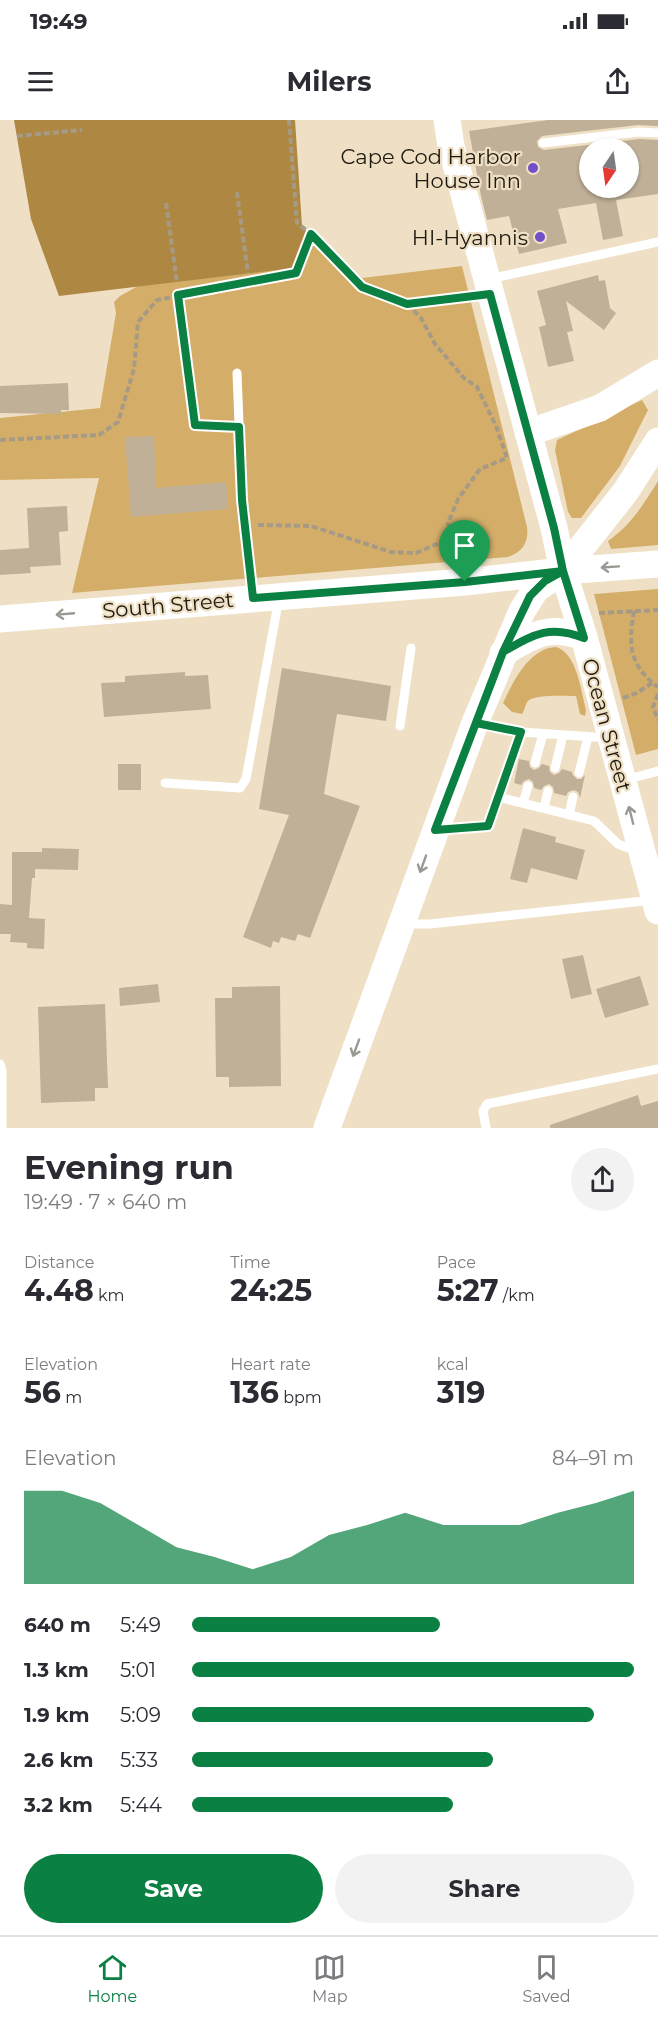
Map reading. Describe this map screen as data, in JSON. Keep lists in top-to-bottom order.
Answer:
{
  "streets": {
    "main road": ["South Street", "Ocean Street"]
  },
  "crossings": [
    ["South Street", "Ocean Street"]
  ],
  "places": ["Cape Cod Harbor House Inn", "HI-Hyannis"],
  "north": "bottom",
  "page": {
    "status": "19:49",
    "header": "Milers",
    "heading": ["Evening run", "19:49 · 7 × 640 m"],
    "stats": [
      ["Distance", "4.48 km"],
      ["Time", "24:25"],
      ["Pace", "5:27 /km"],
      ["Elevation", "56 m"],
      ["Heart rate", "136 bpm"],
      ["kcal", "319"]
    ],
    "chart": ["Elevation", "84–91 m"],
    "list": [
      {
        "name": "640 m",
        "note": "5:49"
      },
      {
        "name": "1.3 km",
        "note": "5:01"
      },
      {
        "name": "1.9 km",
        "note": "5:09"
      },
      {
        "name": "2.6 km",
        "note": "5:33"
      },
      {
        "name": "3.2 km",
        "note": "5:44"
      }
    ],
    "buttons": ["Save", "Share"],
    "tabs": ["Home", "Map", "Saved"]
  }
}
